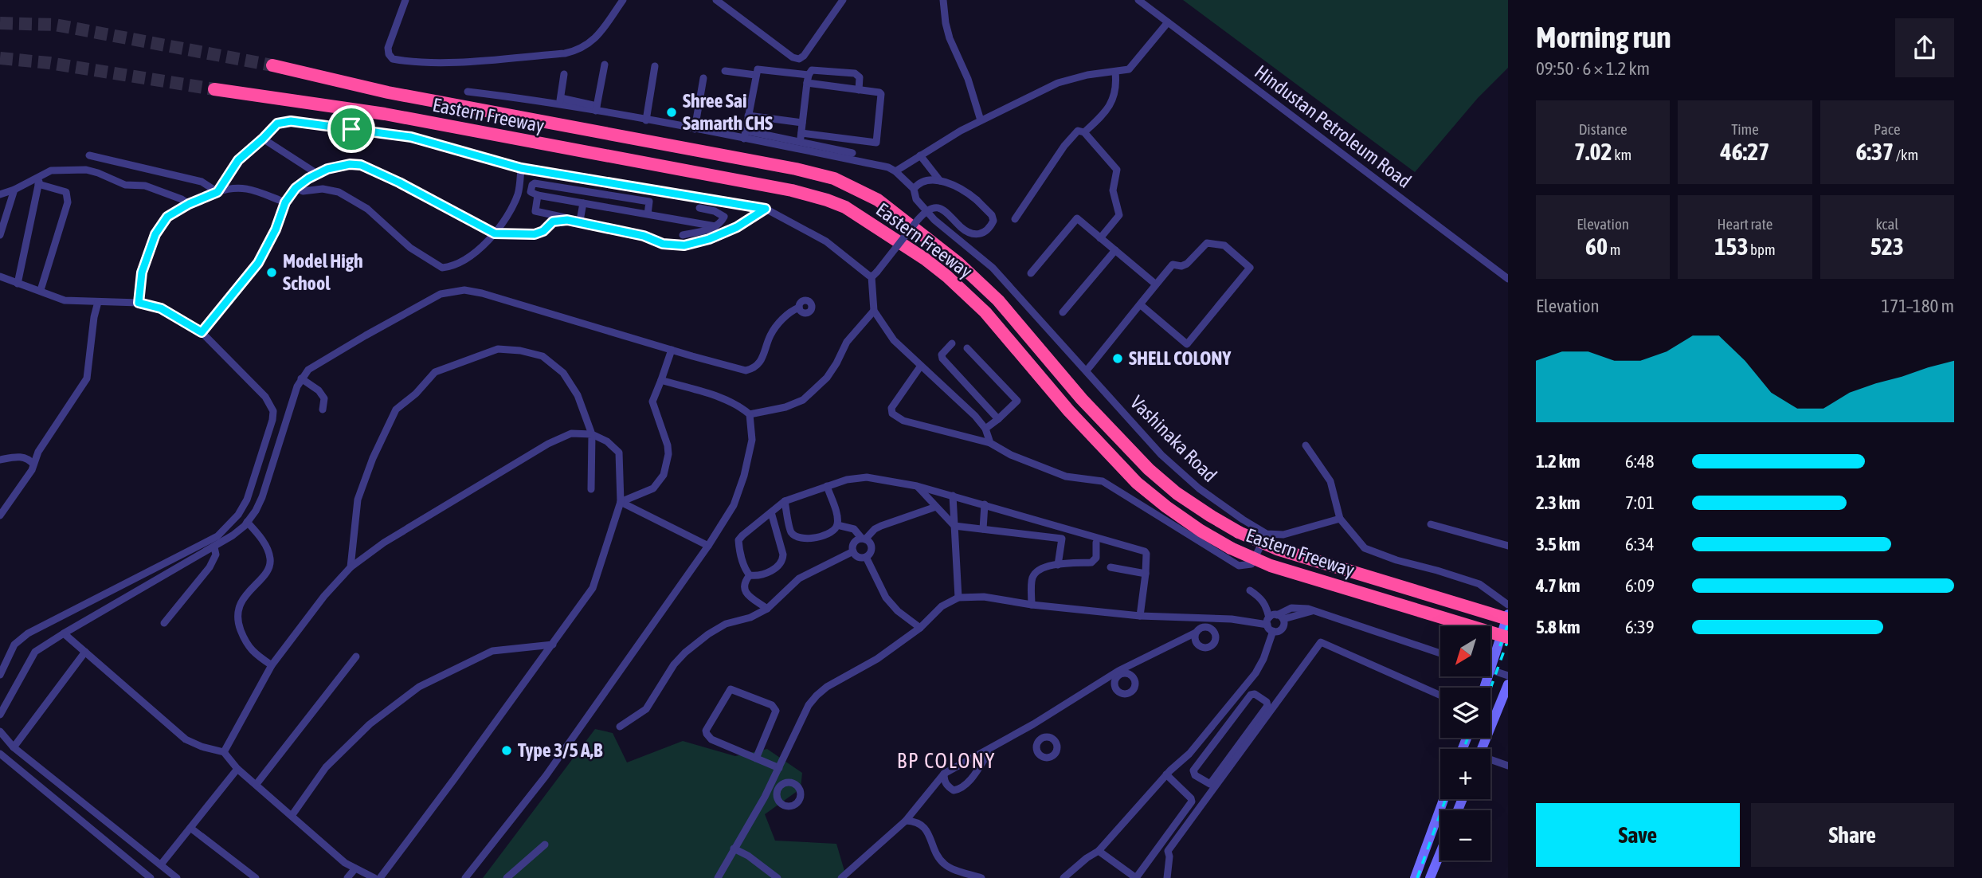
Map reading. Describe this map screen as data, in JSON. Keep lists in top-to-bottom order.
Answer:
{
  "streets": {
    "highway": ["Eastern Freeway"],
    "street": ["Hindustan Petroleum Road", "Vashinaka Road"]
  },
  "districts": ["BP COLONY"],
  "places": [
    "Shree Sai Samarth CHS",
    "Model High School",
    "SHELL COLONY",
    "Type 3/5 A,B"
  ],
  "north": "bottom left",
  "page": {
    "heading": ["Morning run", "09:50 · 6 × 1.2 km"],
    "stats": [
      ["Distance", "7.02 km"],
      ["Time", "46:27"],
      ["Pace", "6:37 /km"],
      ["Elevation", "60 m"],
      ["Heart rate", "153 bpm"],
      ["kcal", "523"]
    ],
    "chart": ["Elevation", "171–180 m"],
    "list": [
      {
        "name": "1.2 km",
        "note": "6:48"
      },
      {
        "name": "2.3 km",
        "note": "7:01"
      },
      {
        "name": "3.5 km",
        "note": "6:34"
      },
      {
        "name": "4.7 km",
        "note": "6:09"
      },
      {
        "name": "5.8 km",
        "note": "6:39"
      }
    ],
    "map_buttons": ["+", "−"],
    "buttons": ["Save", "Share"]
  }
}
